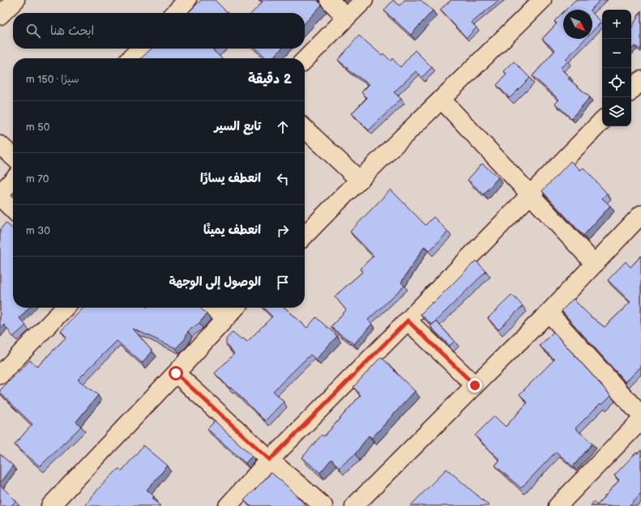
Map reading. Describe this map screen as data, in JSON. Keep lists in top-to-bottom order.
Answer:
{
  "north": "bottom right",
  "page": {
    "map_buttons": ["+", "−"],
    "search": "ابحث هنا",
    "heading": ["2 دقيقة", "سيرًا · 150 m"],
    "list": [
      ["تابع السير", "50 m"],
      ["انعطف يسارًا", "70 m"],
      ["انعطف يمينًا", "30 m"],
      "الوصول إلى الوجهة"
    ]
  }
}
